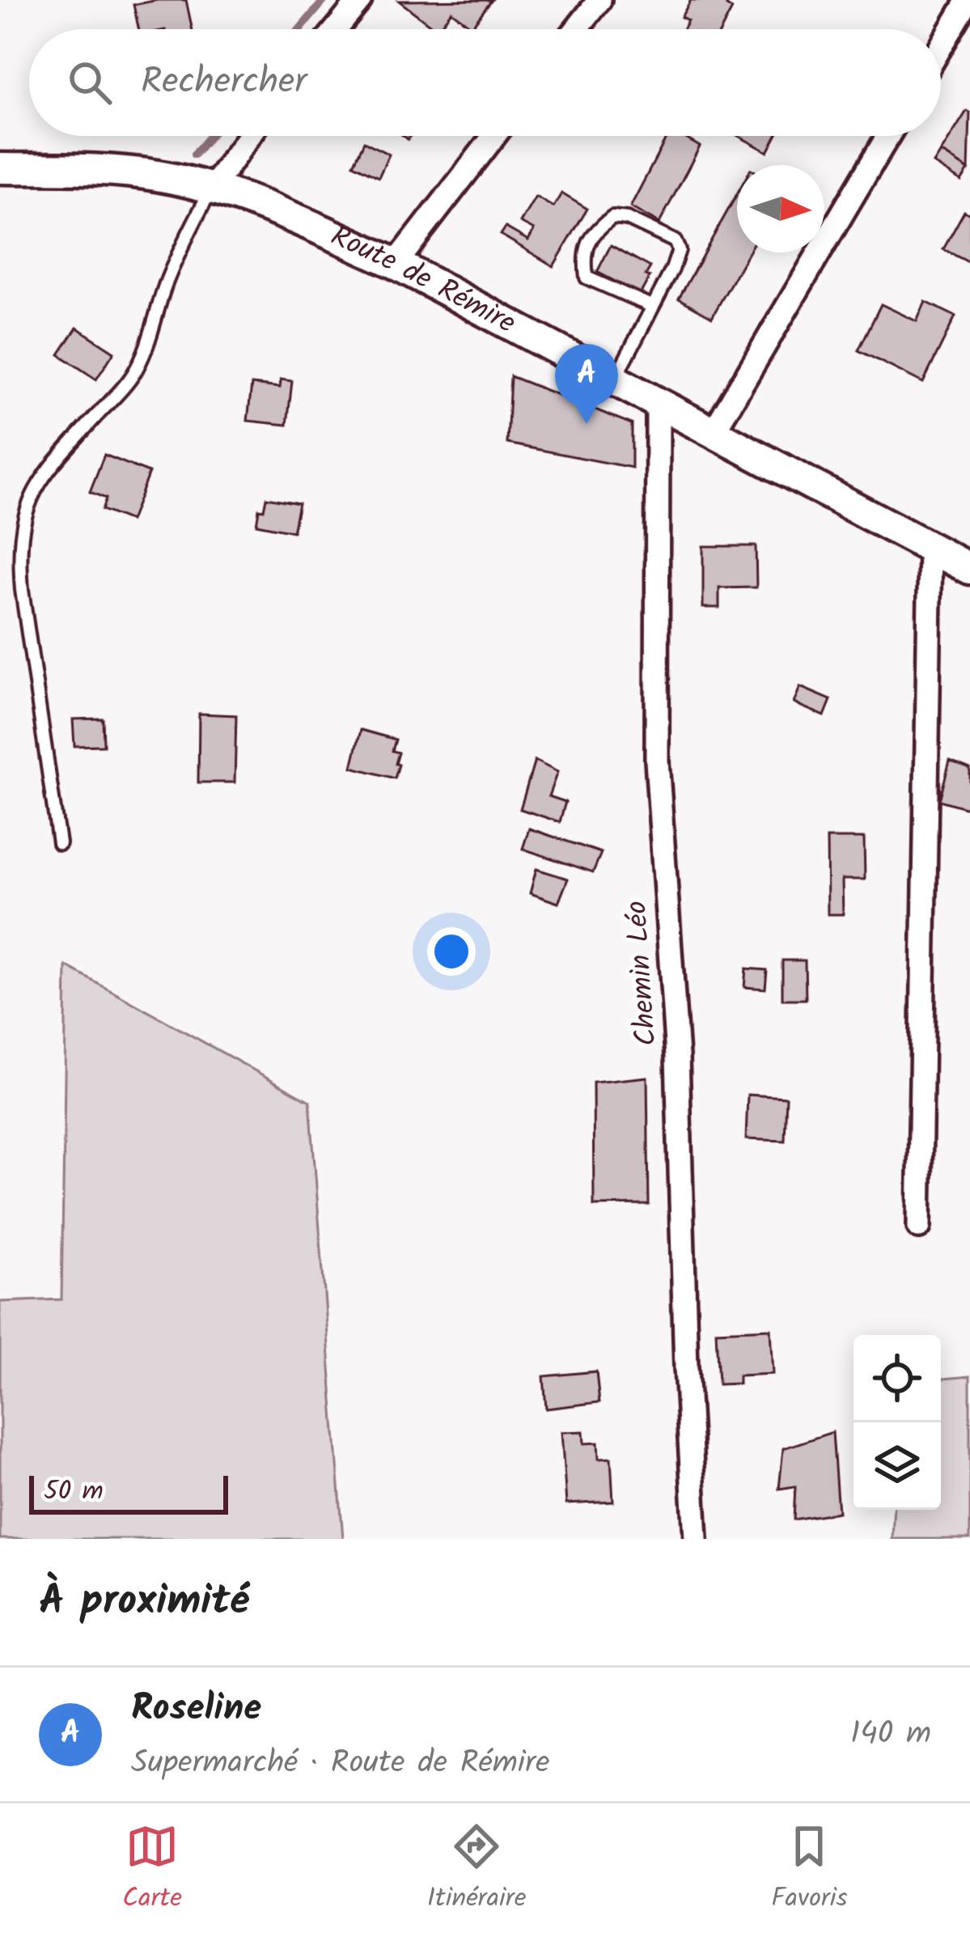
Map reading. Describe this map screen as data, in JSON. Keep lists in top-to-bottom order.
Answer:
{
  "streets": {
    "main road": ["Route de Rémire"],
    "street": ["Chemin Léo"]
  },
  "crossings": [
    ["Route de Rémire", "Chemin Léo"]
  ],
  "scale_bar": "50 m",
  "north": "right",
  "page": {
    "search": "Rechercher",
    "pins": "A",
    "scale": "50 m",
    "heading": "À proximité",
    "list": [
      {
        "mark": "A",
        "name": "Roseline",
        "note": "Supermarché · Route de Rémire",
        "value": "140 m"
      }
    ],
    "nav": ["Carte", "Itinéraire", "Favoris"]
  }
}
